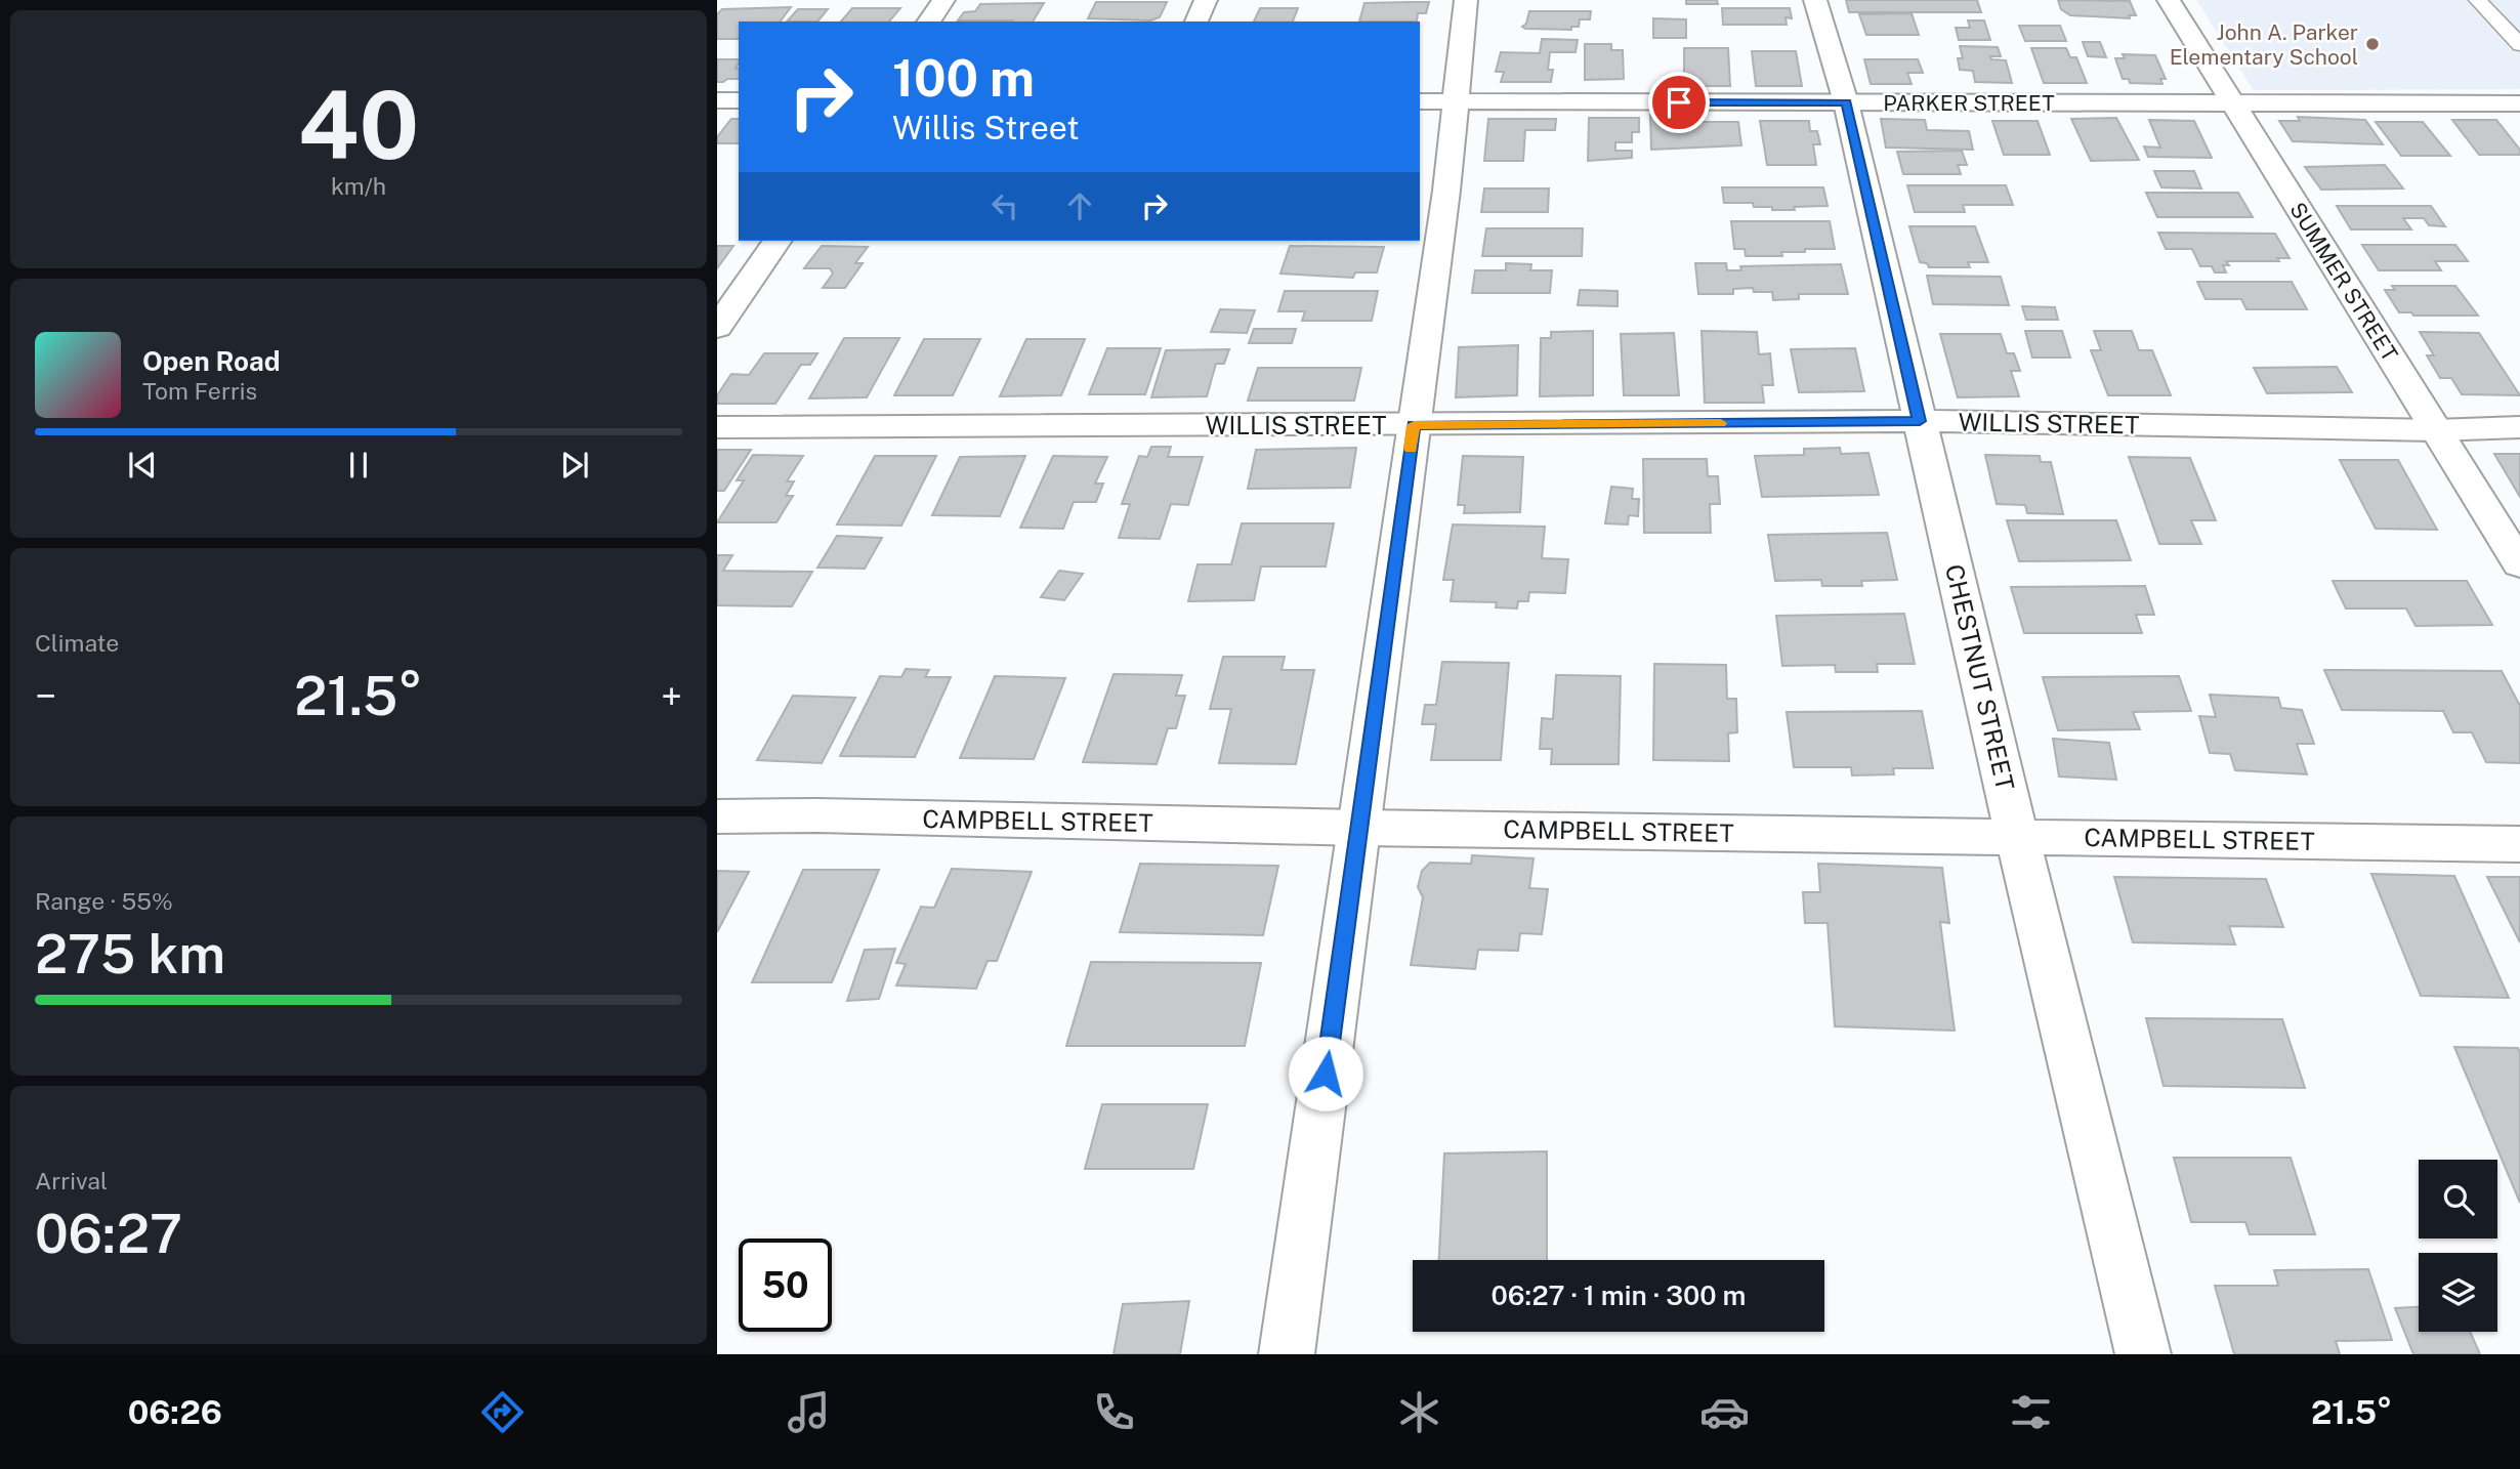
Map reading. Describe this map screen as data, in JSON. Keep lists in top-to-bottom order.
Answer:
{
  "streets": {
    "street": [
      "PARKER STREET",
      "SUMMER STREET",
      "WILLIS STREET",
      "CHESTNUT STREET",
      "CAMPBELL STREET"
    ]
  },
  "crossings": [
    ["PARKER STREET", "SUMMER STREET"],
    ["PARKER STREET", "CHESTNUT STREET"],
    ["SUMMER STREET", "WILLIS STREET"],
    ["WILLIS STREET", "CHESTNUT STREET"],
    ["CHESTNUT STREET", "CAMPBELL STREET"]
  ],
  "places": ["John A. Parker Elementary School"],
  "page": {
    "tile": [
      ["40", "km/h"],
      "Climate",
      ["Range · 55%", "275 km"],
      ["Arrival", "06:27"]
    ],
    "turn": ["100 m", "Willis Street"],
    "song": ["Open Road", "Tom Ferris"],
    "heat": ["−", "21.5°", "+"],
    "limit": "50",
    "trip": "06:27 · 1 min · 300 m",
    "tabs": ["06:26", "21.5°"]
  }
}
